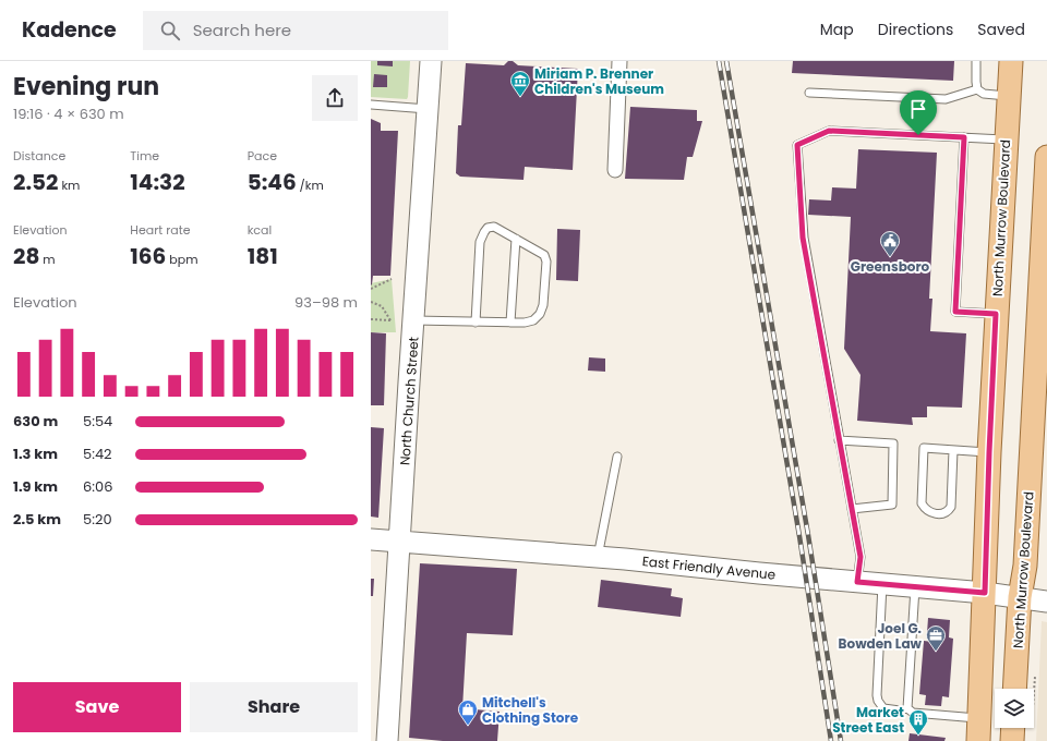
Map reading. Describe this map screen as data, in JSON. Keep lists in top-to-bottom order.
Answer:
{
  "streets": {
    "main road": ["North Murrow Boulevard", "North Church Street", "East Friendly Avenue"]
  },
  "crossings": [
    ["North Murrow Boulevard", "East Friendly Avenue"],
    ["North Church Street", "East Friendly Avenue"]
  ],
  "places": {
    "museum": ["Miriam P. Brenner Children's Museum"],
    "public building": ["Greensboro"],
    "office": ["Joel G. Bowden Law"],
    "shop": ["Mitchell's Clothing Store"],
    "building": ["Market Street East"]
  },
  "page": {
    "header": "Kadence",
    "search": "Search here",
    "nav": ["Map", "Directions", "Saved"],
    "heading": ["Evening run", "19:16 · 4 × 630 m"],
    "stats": [
      ["Distance", "2.52 km"],
      ["Time", "14:32"],
      ["Pace", "5:46 /km"],
      ["Elevation", "28 m"],
      ["Heart rate", "166 bpm"],
      ["kcal", "181"]
    ],
    "chart": ["Elevation", "93–98 m"],
    "list": [
      {
        "name": "630 m",
        "note": "5:54"
      },
      {
        "name": "1.3 km",
        "note": "5:42"
      },
      {
        "name": "1.9 km",
        "note": "6:06"
      },
      {
        "name": "2.5 km",
        "note": "5:20"
      }
    ],
    "buttons": ["Save", "Share"]
  }
}
